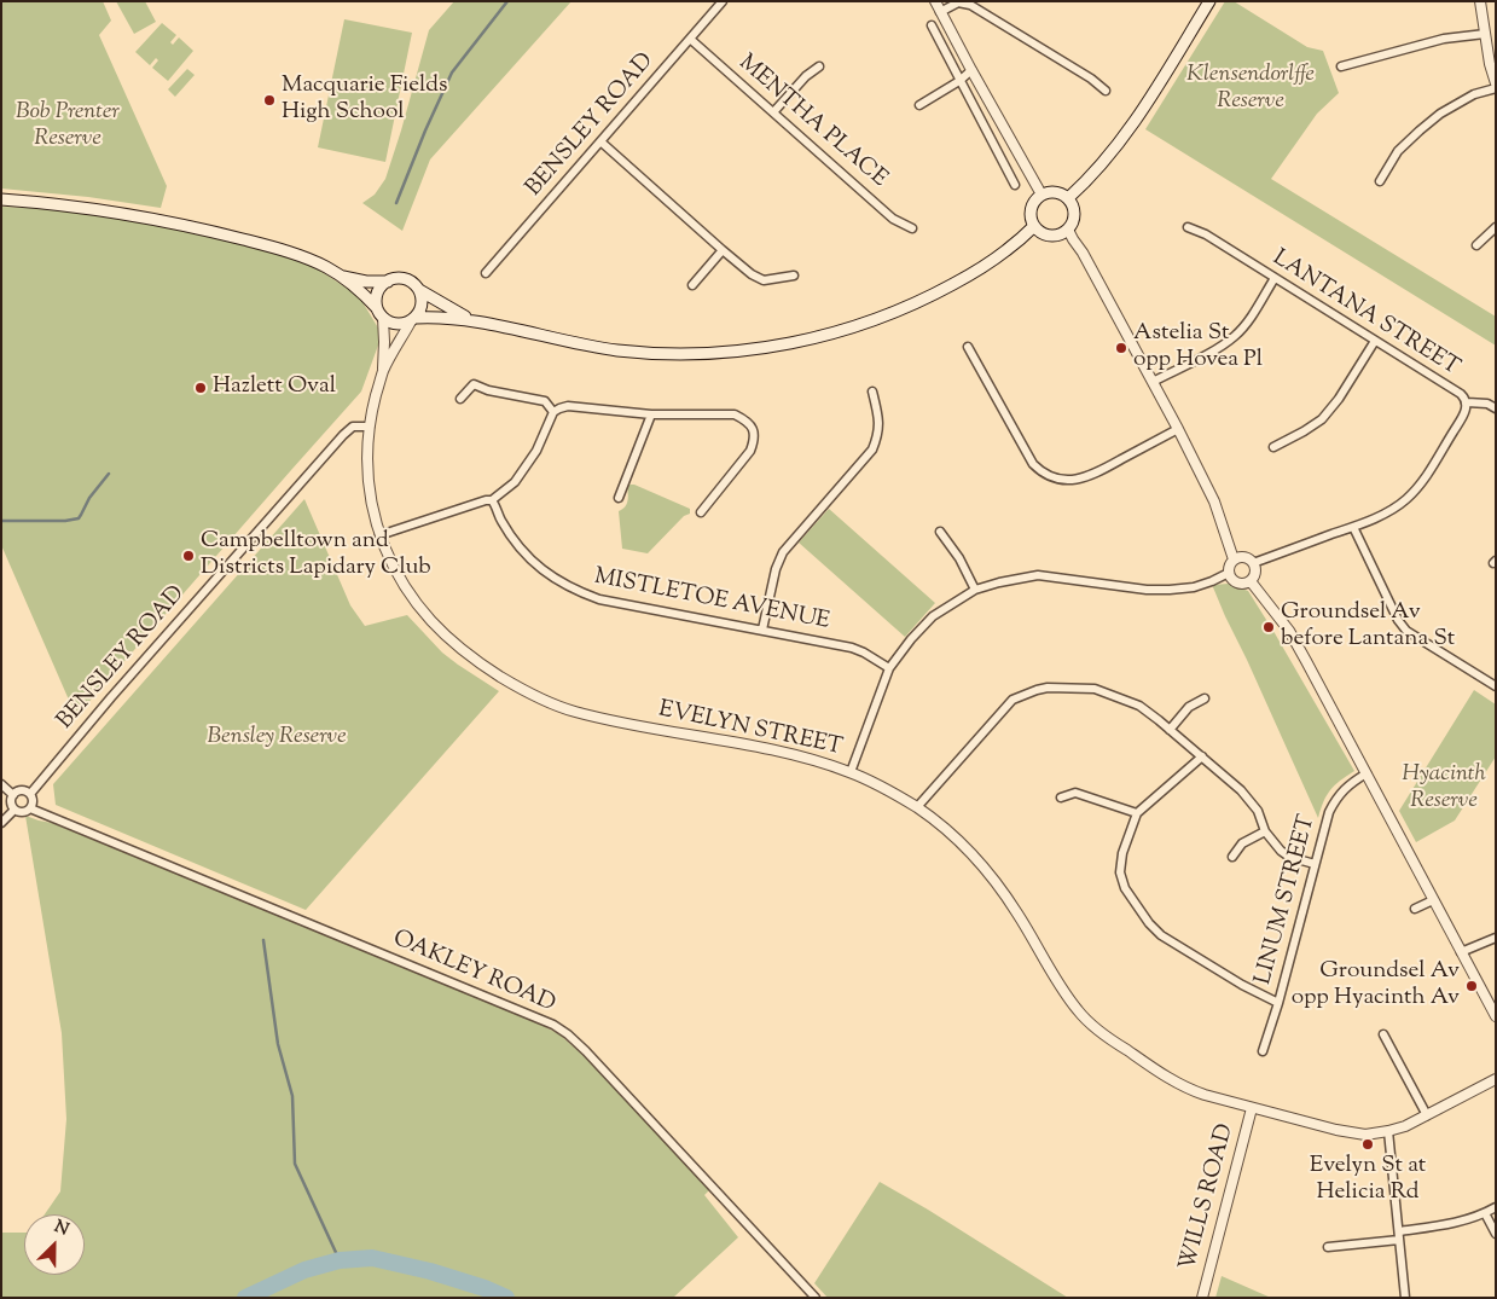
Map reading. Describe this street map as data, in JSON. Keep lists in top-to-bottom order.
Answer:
{
  "streets": {
    "street": [
      "MENTHA PLACE",
      "BENSLEY ROAD",
      "LANTANA STREET",
      "MISTLETOE AVENUE",
      "EVELYN STREET",
      "LINUM STREET",
      "OAKLEY ROAD",
      "WILLS ROAD"
    ]
  },
  "crossings": [
    ["MENTHA PLACE", "BENSLEY ROAD"],
    ["BENSLEY ROAD", "EVELYN STREET"],
    ["BENSLEY ROAD", "OAKLEY ROAD"],
    ["EVELYN STREET", "WILLS ROAD"]
  ],
  "parks": [
    "Klensendorlffe Reserve",
    "Bob Prenter Reserve",
    "Bensley Reserve",
    "Hyacinth Reserve"
  ],
  "places": [
    "Macquarie Fields High School",
    "Astelia St opp Hovea Pl",
    "Hazlett Oval",
    "Campbelltown and Districts Lapidary Club",
    "Groundsel Av before Lantana St",
    "Groundsel Av opp Hyacinth Av",
    "Evelyn St at Helicia Rd"
  ],
  "north": "top right"
}
